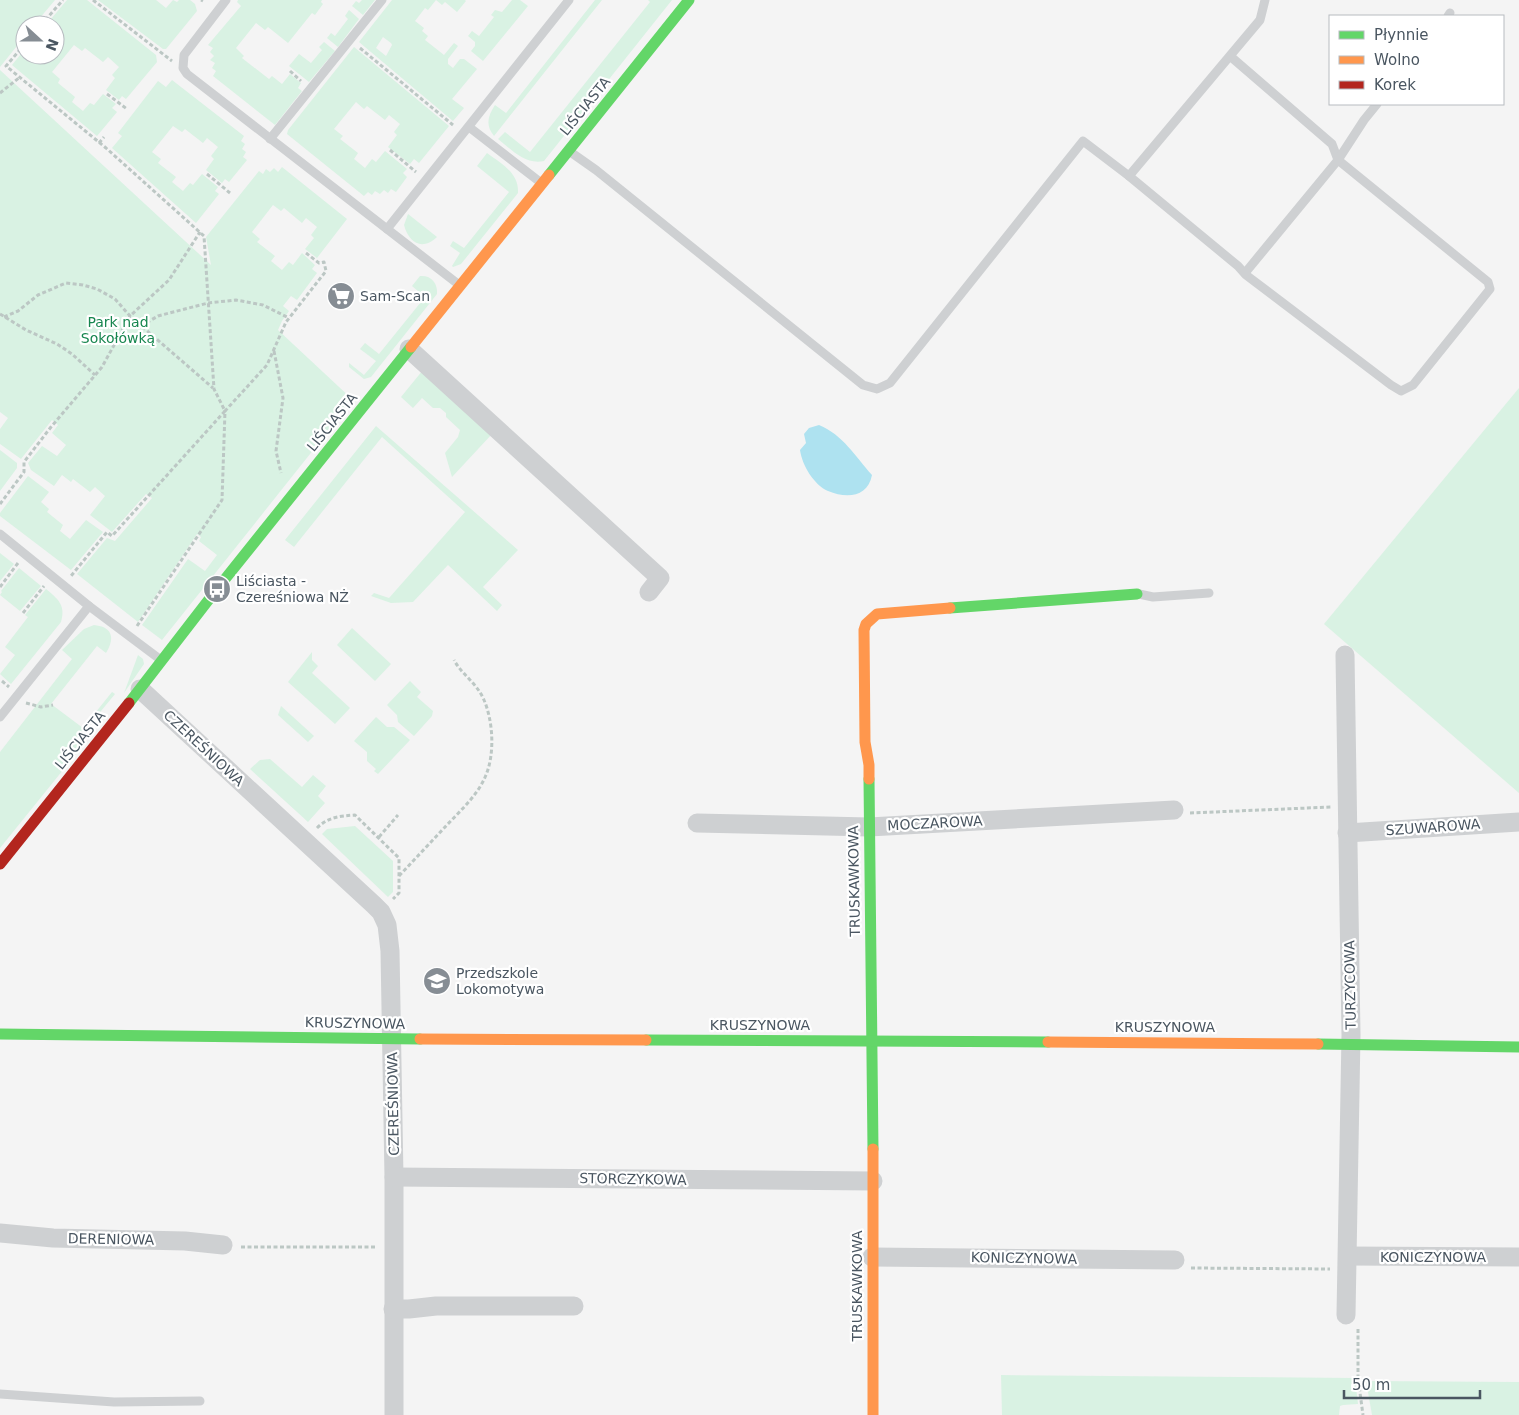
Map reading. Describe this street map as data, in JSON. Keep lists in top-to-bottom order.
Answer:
{
  "streets": {
    "street": [
      "LIŚCIASTA",
      "CZEREŚNIOWA",
      "MOCZAROWA",
      "SZUWAROWA",
      "TRUSKAWKOWA",
      "TURZYCOWA",
      "KRUSZYNOWA",
      "STORCZYKOWA",
      "DERENIOWA",
      "KONICZYNOWA"
    ]
  },
  "crossings": [
    ["LIŚCIASTA", "CZEREŚNIOWA"],
    ["CZEREŚNIOWA", "KRUSZYNOWA"],
    ["CZEREŚNIOWA", "STORCZYKOWA"],
    ["MOCZAROWA", "TRUSKAWKOWA"],
    ["SZUWAROWA", "TURZYCOWA"],
    ["TRUSKAWKOWA", "KRUSZYNOWA"],
    ["TRUSKAWKOWA", "STORCZYKOWA"],
    ["TRUSKAWKOWA", "KONICZYNOWA"],
    ["TURZYCOWA", "KRUSZYNOWA"],
    ["TURZYCOWA", "KONICZYNOWA"]
  ],
  "parks": ["Park nad Sokołówką"],
  "places": {
    "supermarket": ["Sam-Scan"],
    "bus stop": ["Liściasta - Czereśniowa NŻ"],
    "school or university": ["Przedszkole Lokomotywa"]
  },
  "legend": ["Płynnie", "Wolno", "Korek"],
  "scale_bar": "50 m",
  "north": "right"
}
